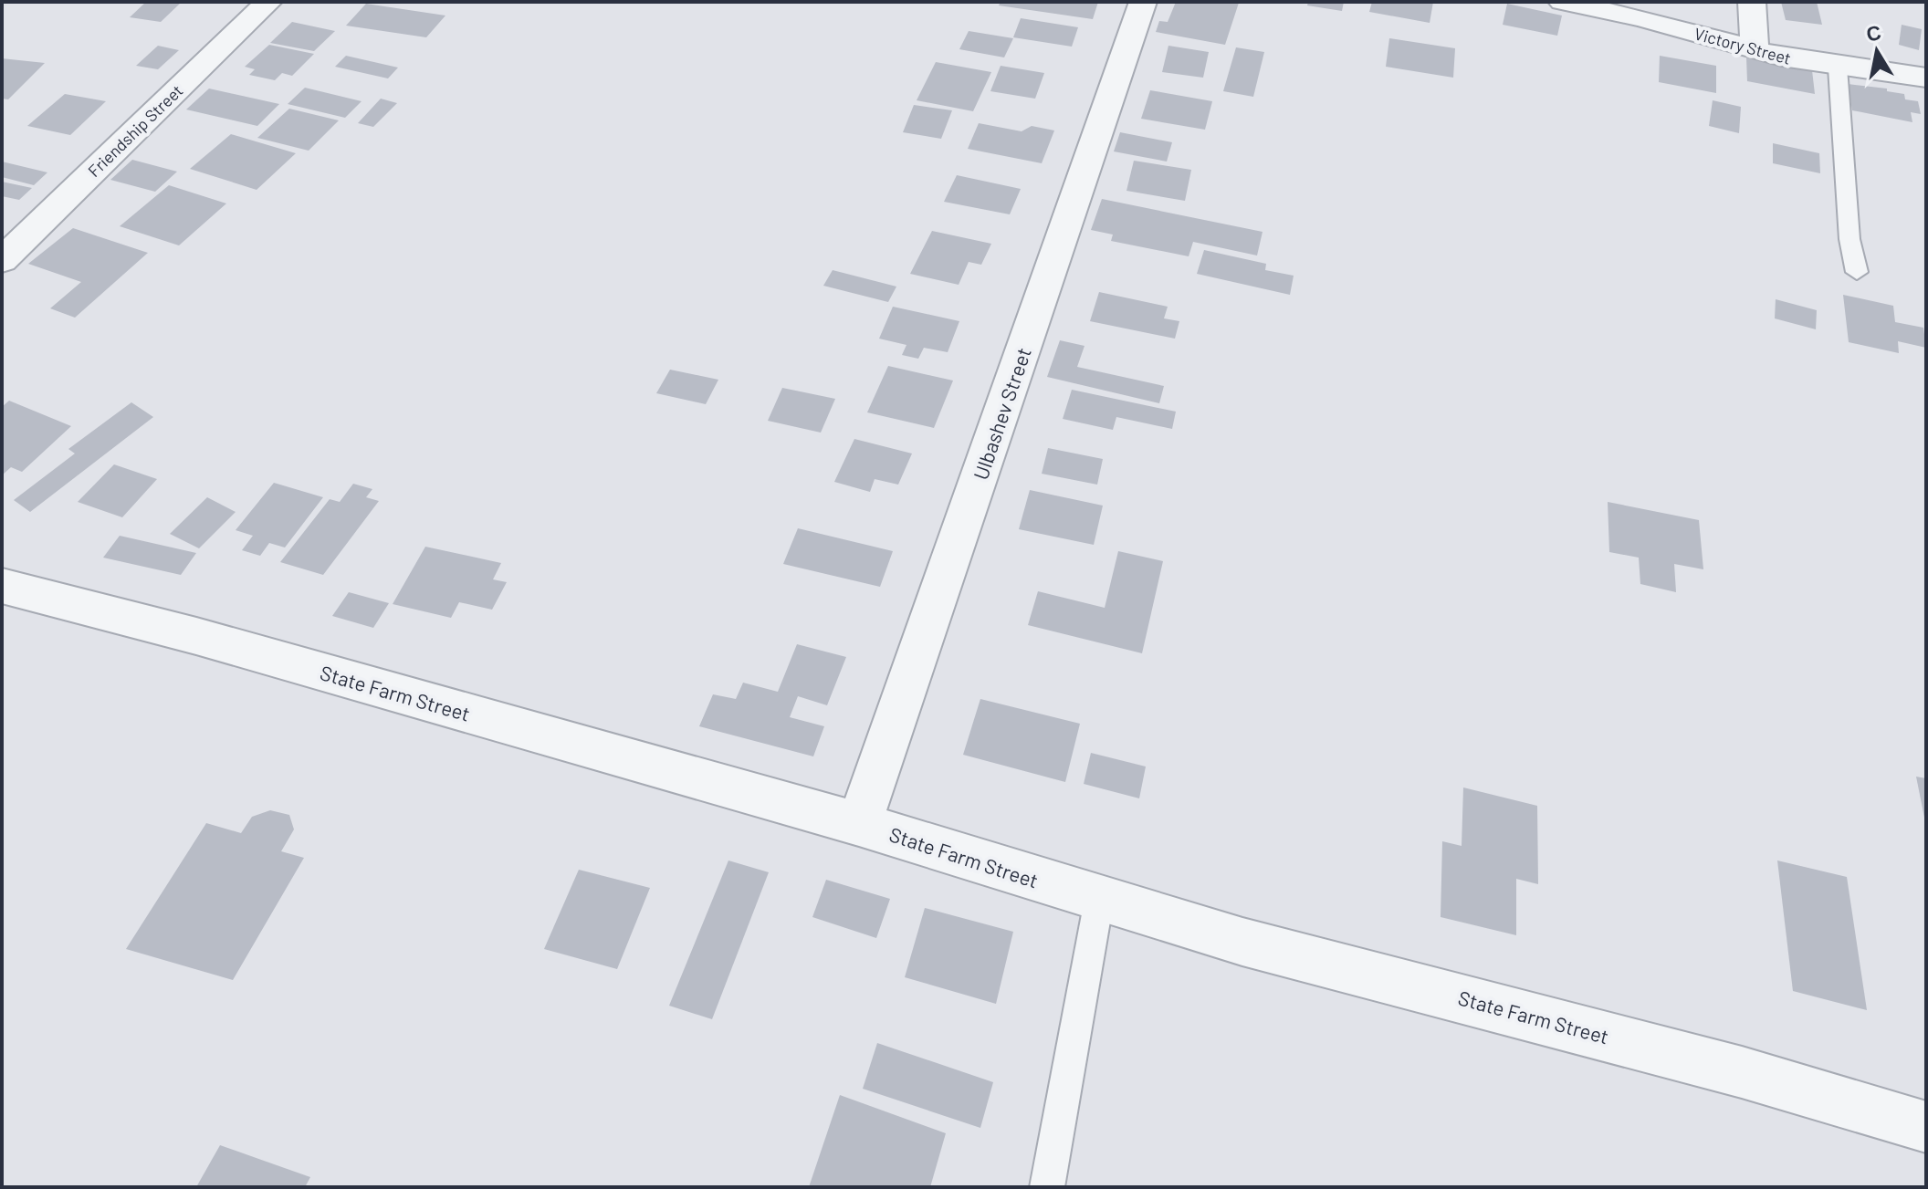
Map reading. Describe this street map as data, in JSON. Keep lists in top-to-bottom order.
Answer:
{
  "streets": {
    "street": [
      "Victory Street",
      "Friendship Street",
      "Ulbashev Street",
      "State Farm Street"
    ]
  },
  "crossings": [
    ["Ulbashev Street", "State Farm Street"]
  ],
  "north": "top"
}
